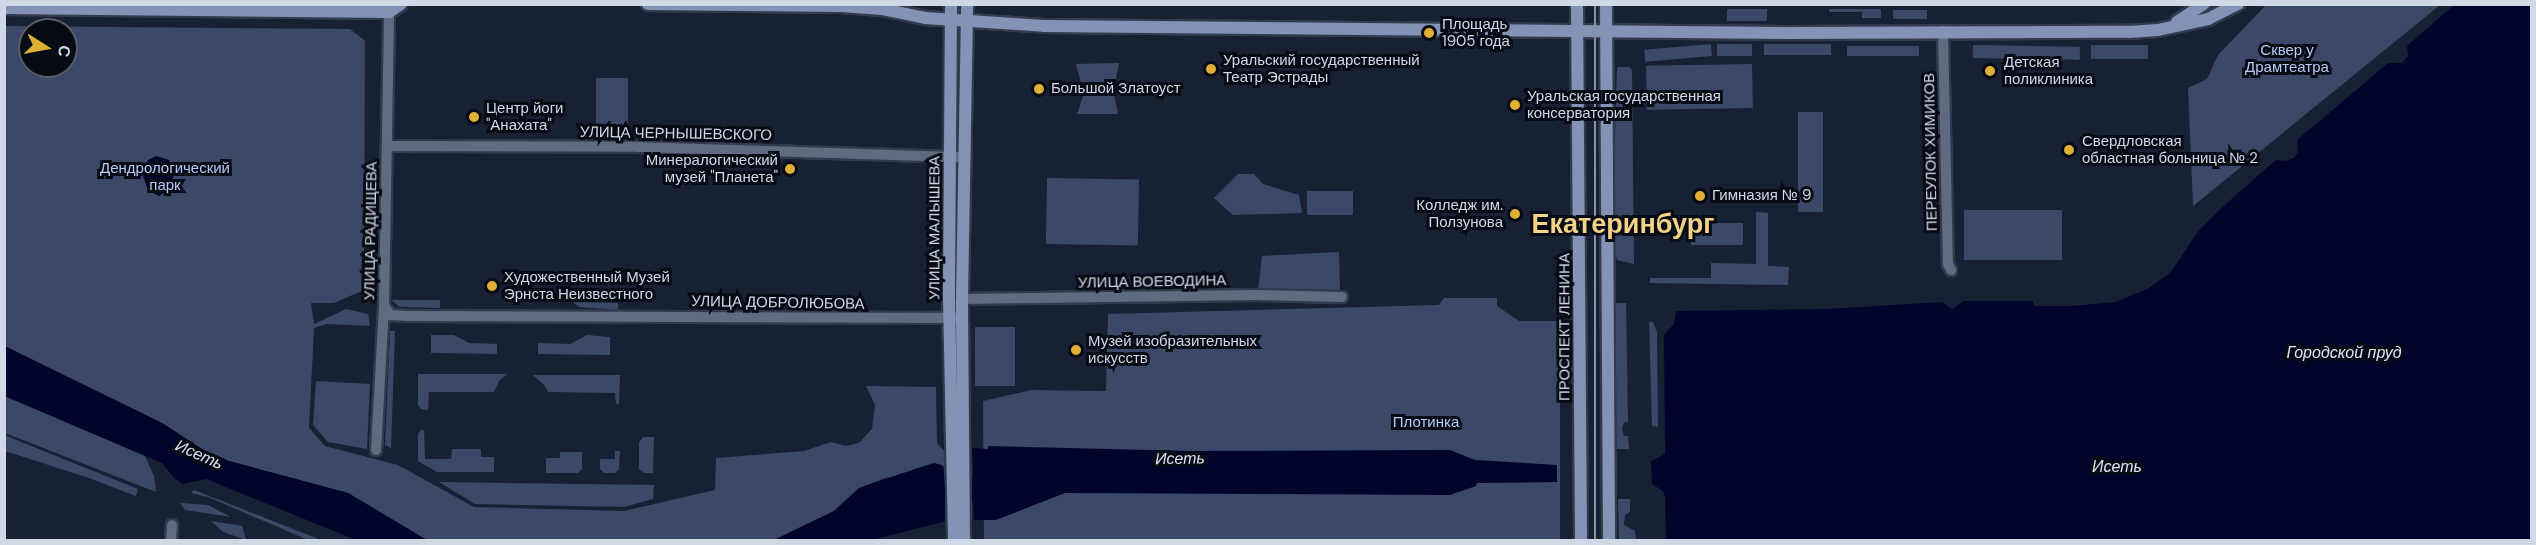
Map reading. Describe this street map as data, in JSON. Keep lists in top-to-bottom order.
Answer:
{
  "streets": {
    "main road": ["УЛИЦА МАЛЫШЕВА", "ПРОСПЕКТ ЛЕНИНА"],
    "street": [
      "УЛИЦА ЧЕРНЫШЕВСКОГО",
      "ПЕРЕУЛОК ХИМИКОВ",
      "УЛИЦА РАДИЩЕВА",
      "УЛИЦА ВОЕВОДИНА",
      "УЛИЦА ДОБРОЛЮБОВА"
    ]
  },
  "crossings": [
    ["УЛИЦА ЧЕРНЫШЕВСКОГО", "УЛИЦА МАЛЫШЕВА"],
    ["УЛИЦА ЧЕРНЫШЕВСКОГО", "УЛИЦА РАДИЩЕВА"],
    ["УЛИЦА МАЛЫШЕВА", "УЛИЦА ВОЕВОДИНА"],
    ["УЛИЦА МАЛЫШЕВА", "УЛИЦА ДОБРОЛЮБОВА"],
    ["УЛИЦА РАДИЩЕВА", "УЛИЦА ДОБРОЛЮБОВА"]
  ],
  "districts": ["Екатеринбург"],
  "water": ["Городской пруд", "Исеть"],
  "parks": ["Сквер у Драмтеатра", "Дендрологический парк", "Плотинка"],
  "places": [
    "Площадь 1905 года",
    "Уральский государственный Театр Эстрады",
    "Детская поликлиника",
    "Большой Златоуст",
    "Уральская государственная консерватория",
    "Центр йоги \"Анахата\"",
    "Свердловская областная больница № 2",
    "Минералогический музей \"Планета\"",
    "Гимназия № 9",
    "Колледж им. Ползунова",
    "Художественный Музей Эрнста Неизвестного",
    "Музей изобразительных искусств"
  ],
  "north": "right"
}
